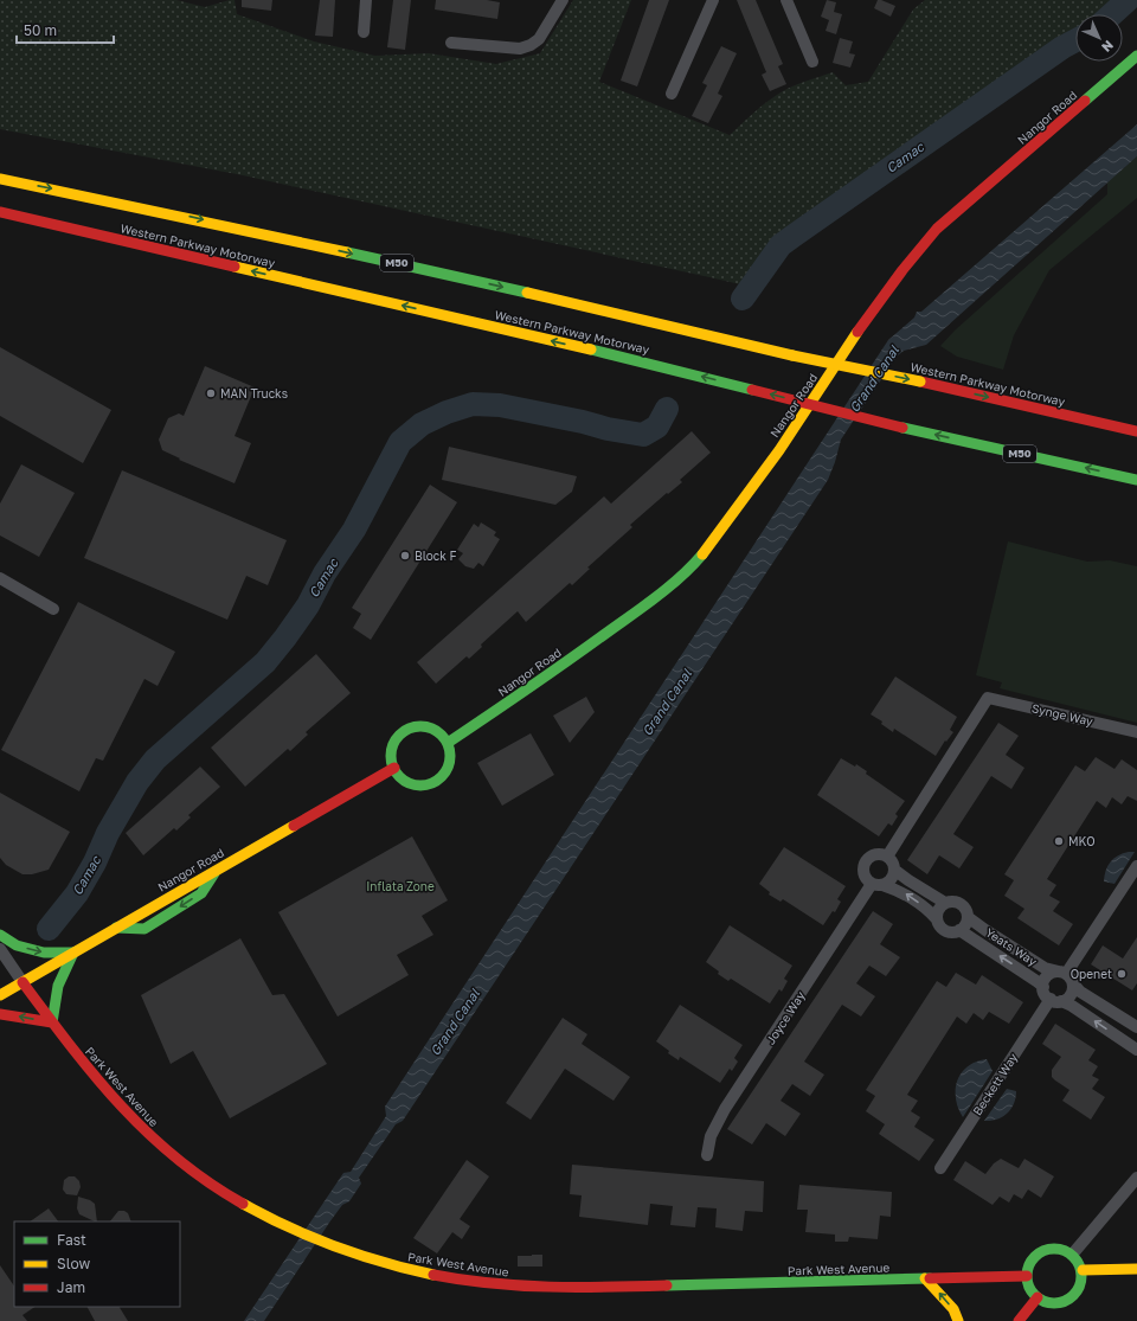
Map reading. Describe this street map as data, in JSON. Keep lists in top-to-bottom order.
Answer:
{
  "streets": {
    "main road": [
      "Nangor Road",
      "Western Parkway Motorway",
      "M50",
      "Park West Avenue"
    ],
    "street": [
      "Synge Way",
      "Yeats Way",
      "Joyce Way",
      "Beckett Way"
    ]
  },
  "crossings": [
    ["Nangor Road", "Park West Avenue"],
    ["Synge Way", "Joyce Way"],
    ["Yeats Way", "Beckett Way"]
  ],
  "water": ["Camac", "Grand Canal"],
  "parks": ["Inflata Zone"],
  "places": [
    "MAN Trucks",
    "Block F",
    "MKO",
    "Openet"
  ],
  "legend": ["Fast", "Slow", "Jam"],
  "scale_bar": "50 m",
  "north": "bottom right"
}
